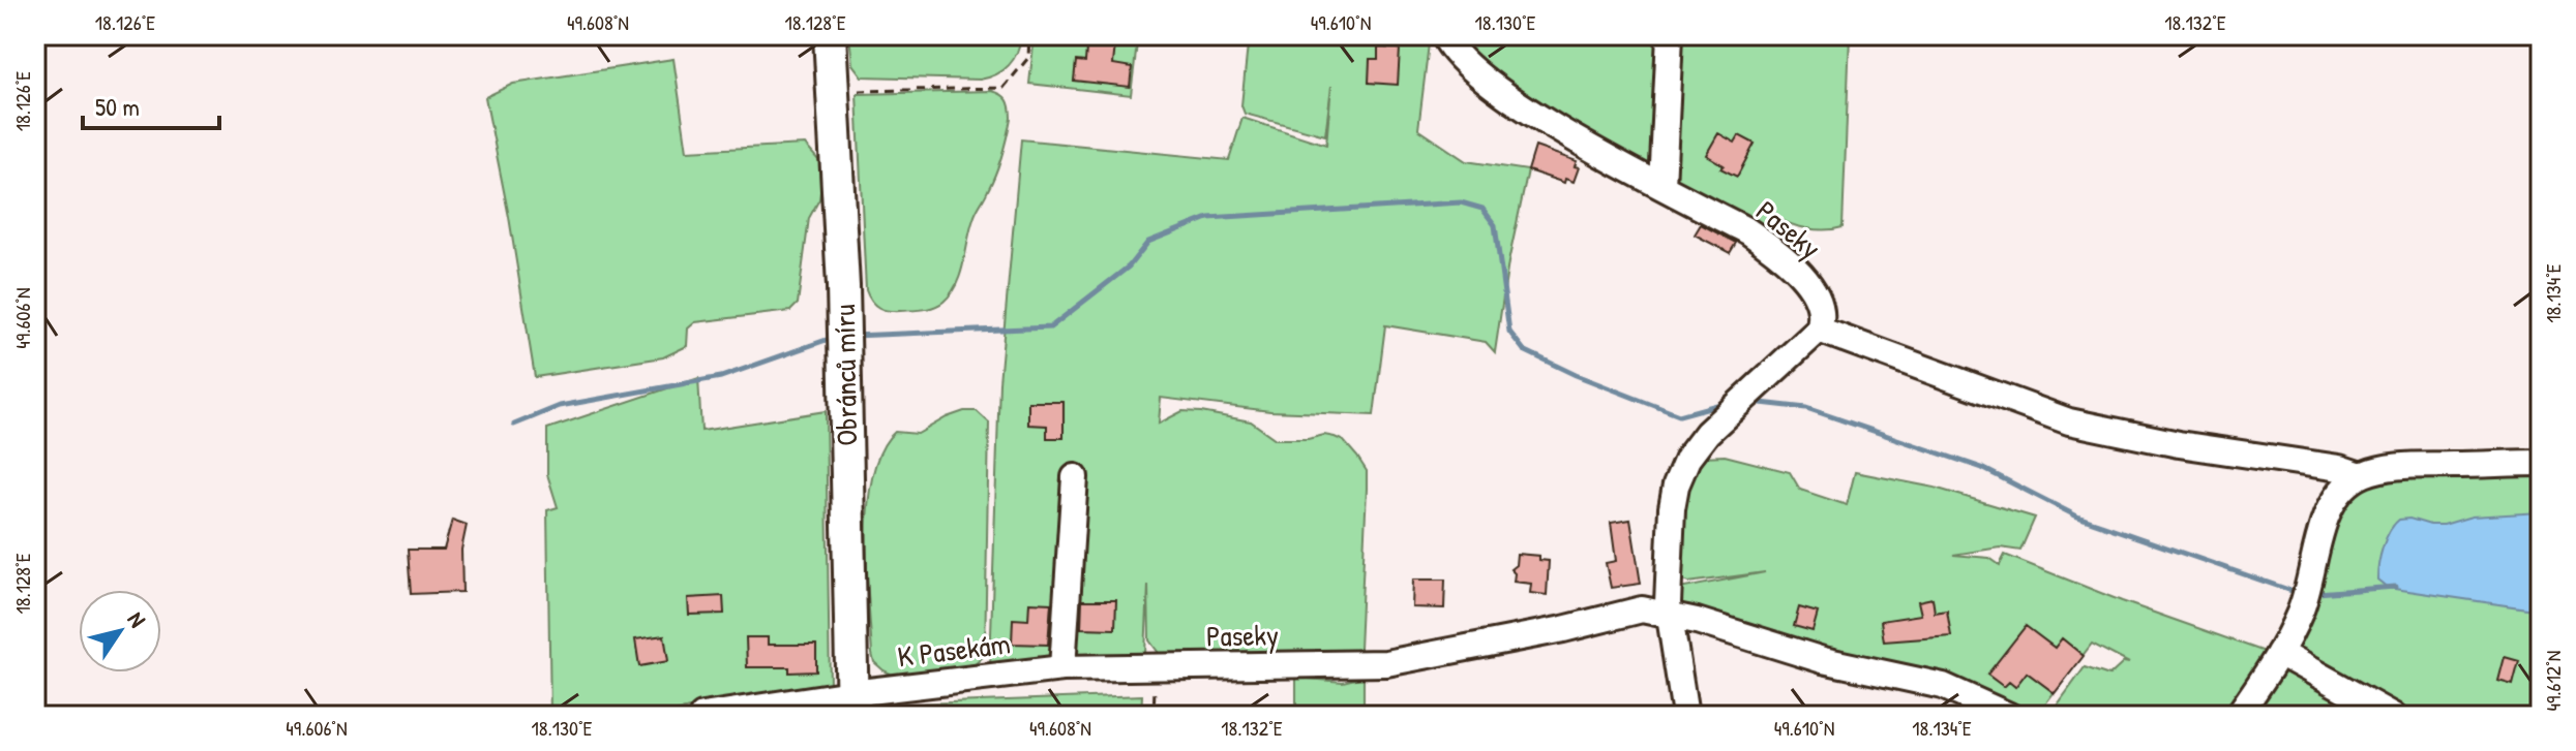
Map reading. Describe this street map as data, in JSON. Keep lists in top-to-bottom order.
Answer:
{
  "streets": {
    "main road": ["Obránců míru"],
    "street": ["Paseky", "K Pasekám"]
  },
  "crossings": [
    ["Paseky", "K Pasekám"],
    ["Obránců míru", "K Pasekám"]
  ],
  "scale_bar": "50 m",
  "north": "top right",
  "coordinates": [
    "18.126°E",
    "49.608°N",
    "18.128°E",
    "49.610°N",
    "18.130°E",
    "18.132°E",
    "18.134°E",
    "49.606°N",
    "49.612°N"
  ]
}
